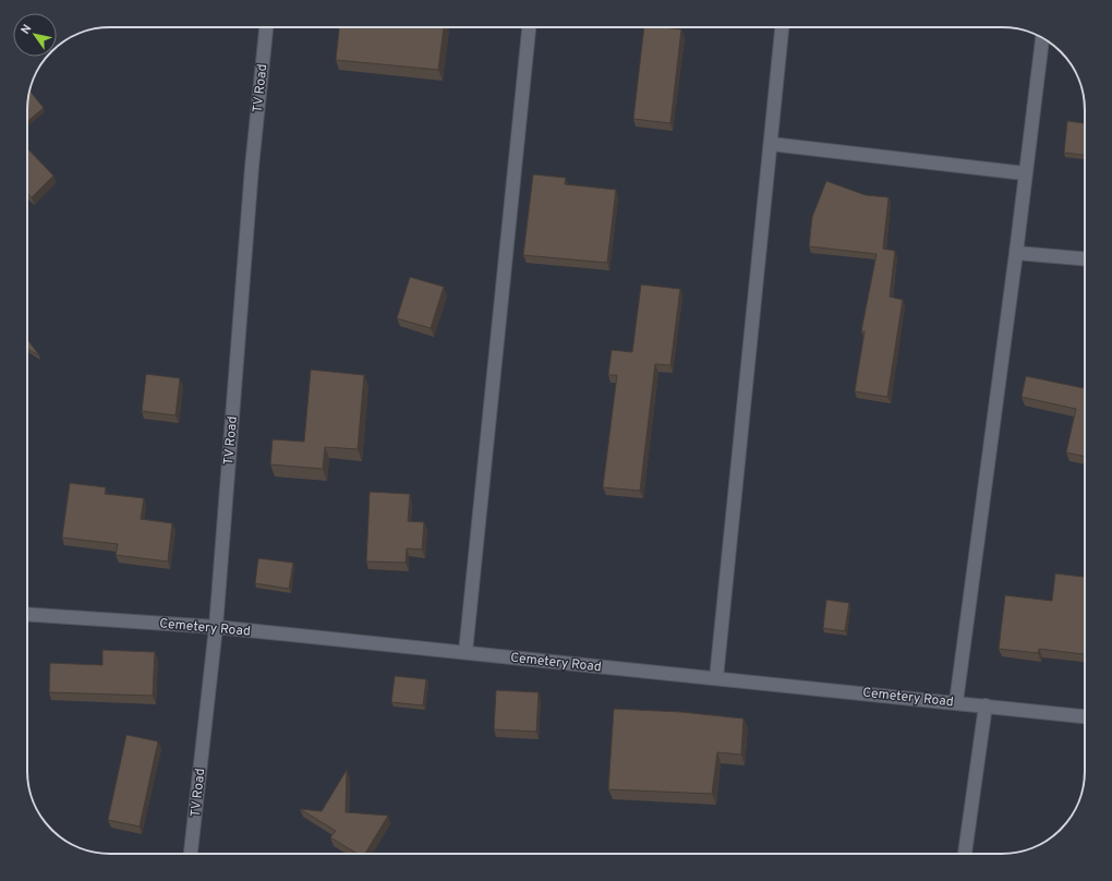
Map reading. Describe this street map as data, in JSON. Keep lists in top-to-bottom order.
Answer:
{
  "streets": {
    "street": ["TV Road", "Cemetery Road"]
  },
  "crossings": [
    ["TV Road", "Cemetery Road"]
  ],
  "north": "top left"
}
